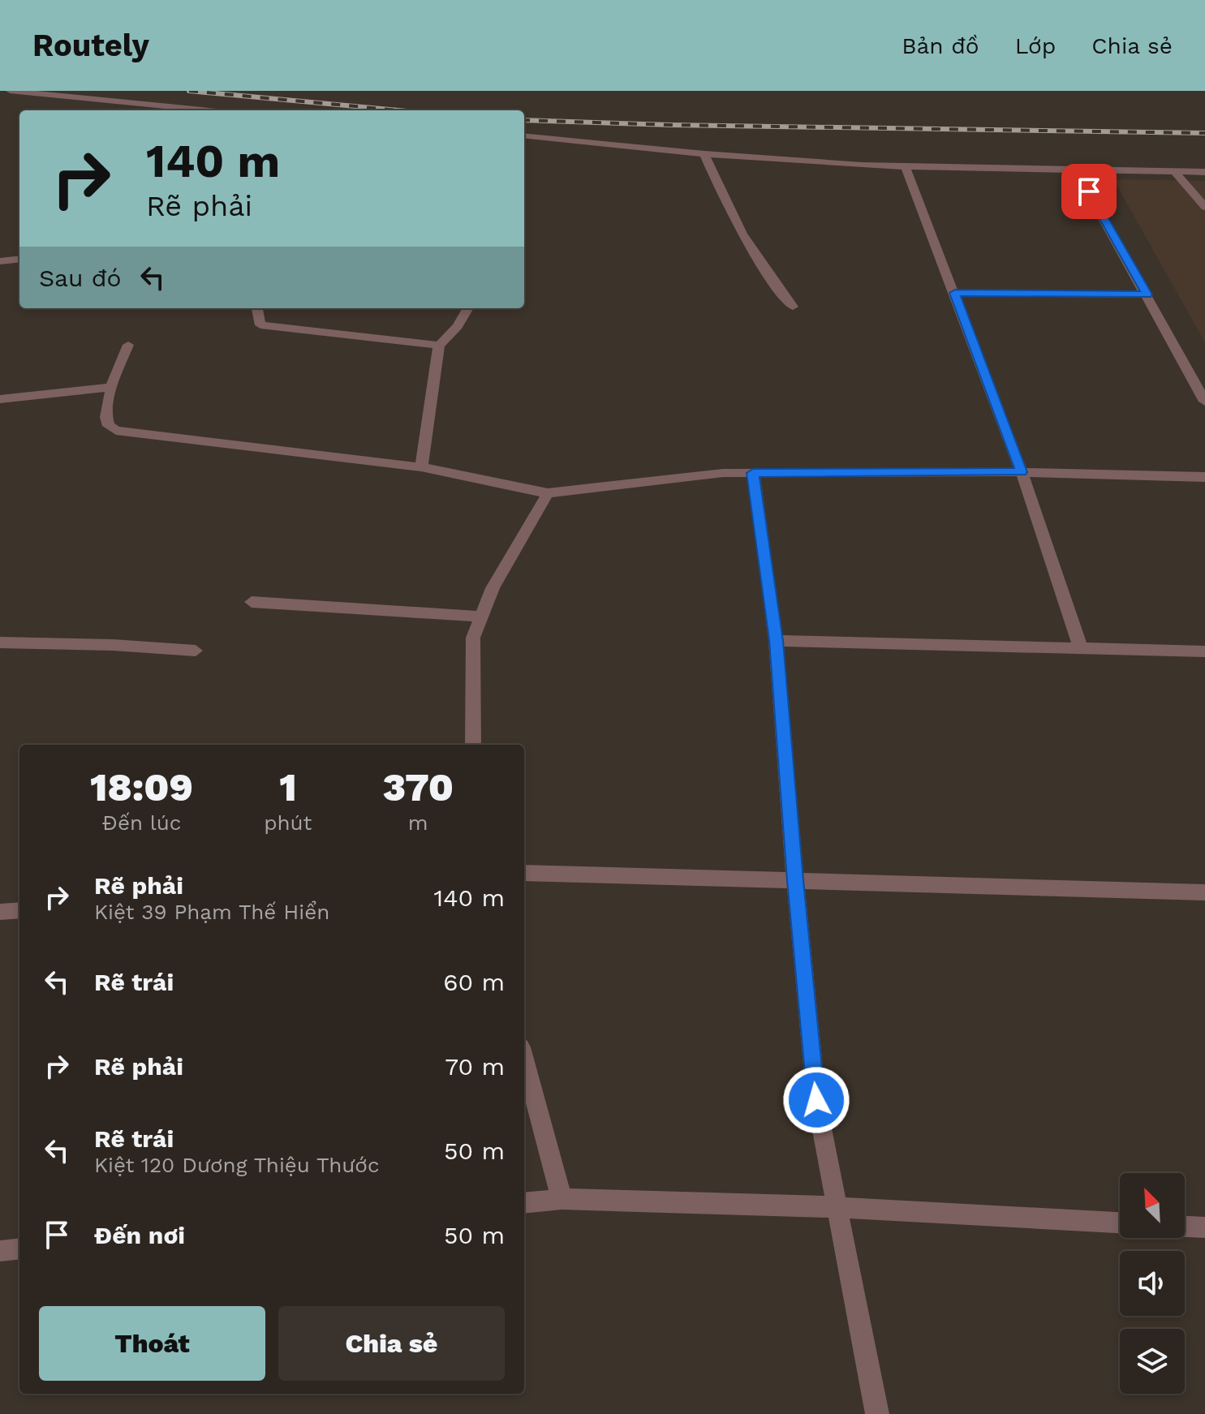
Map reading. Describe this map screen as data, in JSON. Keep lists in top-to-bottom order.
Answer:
{
  "north": "top left",
  "page": {
    "header": "Routely",
    "nav": ["Bản đồ", "Lớp", "Chia sẻ"],
    "turn": ["140 m", "Rẽ phải"],
    "then": "Sau đó",
    "eta": [
      "18:09",
      "Đến lúc",
      "1",
      "phút",
      "370",
      "m"
    ],
    "list": [
      {
        "name": "Rẽ phải",
        "note": "Kiệt 39 Phạm Thế Hiển",
        "value": "140 m"
      },
      {
        "name": "Rẽ trái",
        "value": "60 m"
      },
      {
        "name": "Rẽ phải",
        "value": "70 m"
      },
      {
        "name": "Rẽ trái",
        "note": "Kiệt 120 Dương Thiệu Thước",
        "value": "50 m"
      },
      {
        "name": "Đến nơi",
        "value": "50 m"
      }
    ],
    "buttons": ["Thoát", "Chia sẻ"]
  }
}
